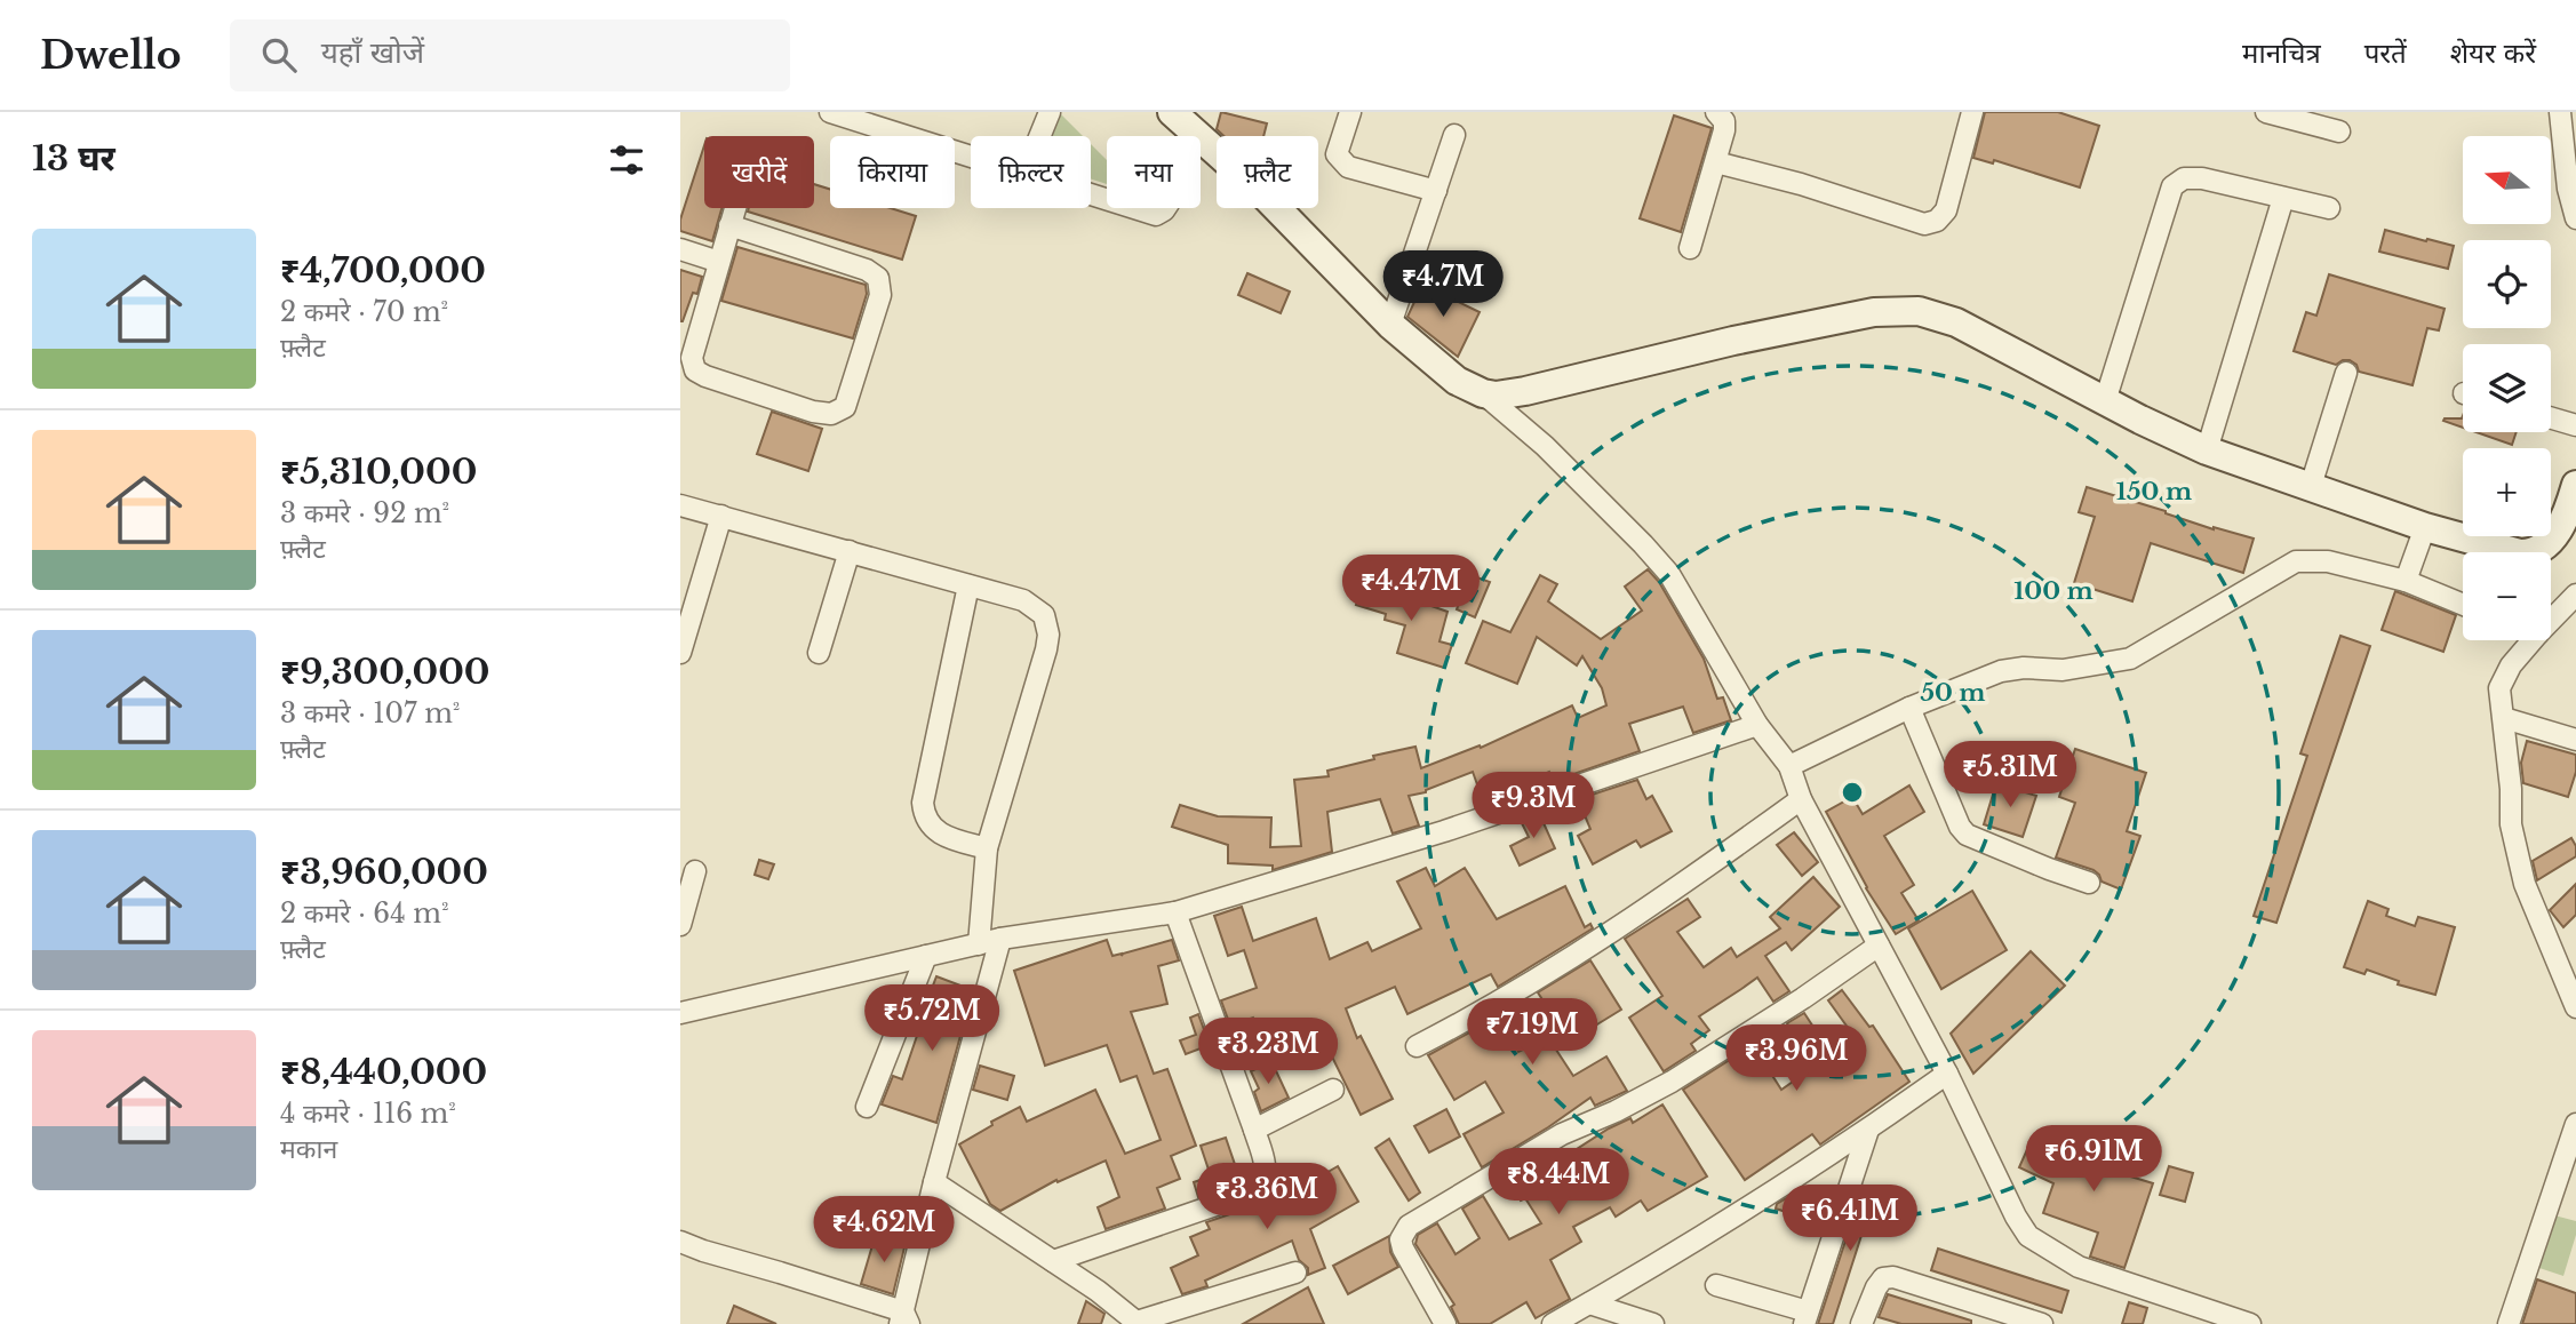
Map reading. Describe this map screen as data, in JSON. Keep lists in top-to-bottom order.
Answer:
{
  "north": "left",
  "page": {
    "header": "Dwello",
    "search": "यहाँ खोजें",
    "nav": ["मानचित्र", "परतें", "शेयर करें"],
    "heading": "13 घर",
    "map_buttons": ["+", "−"],
    "chip": [
      "खरीदें",
      "किराया",
      "फ़िल्टर",
      "नया",
      "फ़्लैट"
    ],
    "list": [
      {
        "name": "₹4,700,000",
        "note": "2 कमरे · 70 m² · फ़्लैट"
      },
      {
        "name": "₹5,310,000",
        "note": "3 कमरे · 92 m² · फ़्लैट"
      },
      {
        "name": "₹9,300,000",
        "note": "3 कमरे · 107 m² · फ़्लैट"
      },
      {
        "name": "₹3,960,000",
        "note": "2 कमरे · 64 m² · फ़्लैट"
      },
      {
        "name": "₹8,440,000",
        "note": "4 कमरे · 116 m² · मकान"
      }
    ],
    "price": [
      "₹4.7M",
      "₹4.47M",
      "₹5.31M",
      "₹9.3M",
      "₹5.72M",
      "₹7.19M",
      "₹3.23M",
      "₹3.96M",
      "₹6.91M",
      "₹8.44M",
      "₹3.36M",
      "₹6.41M",
      "₹4.62M"
    ]
  },
  "rings": ["150 m", "100 m", "50 m"]
}
